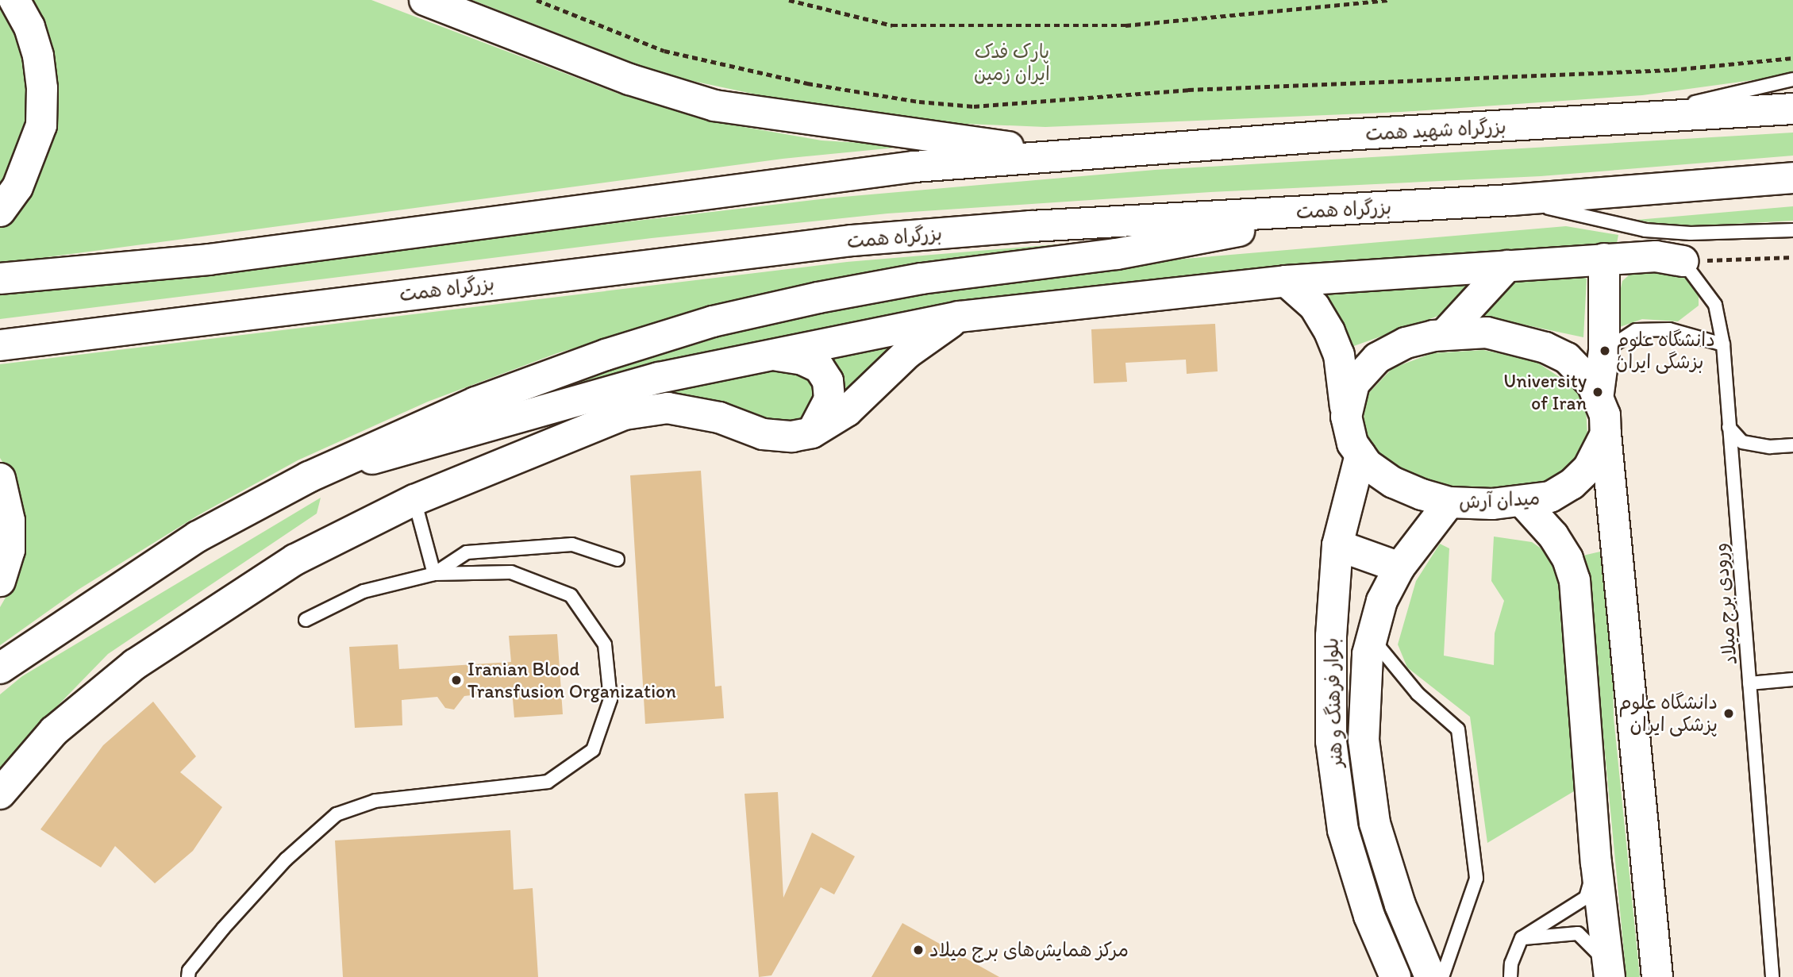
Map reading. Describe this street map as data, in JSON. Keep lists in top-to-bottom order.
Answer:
{
  "streets": {
    "main road": [
      "بزرگراه شهید همت",
      "بزرگراه همت",
      "میدان آرش",
      "بلوار فرهنگ و هنر"
    ],
    "lane": ["ورودی برج میلاد"]
  },
  "crossings": [
    ["میدان آرش", "بلوار فرهنگ و هنر"]
  ],
  "parks": ["پارک فدک ایران زمین"],
  "places": [
    "دانشگاه علوم بزشگى ايران",
    "University of Iran",
    "Iranian Blood Transfusion Organization",
    "دانشگاه علوم پزشکی ایران",
    "مرکز همایش‌های برج میلاد"
  ]
}
